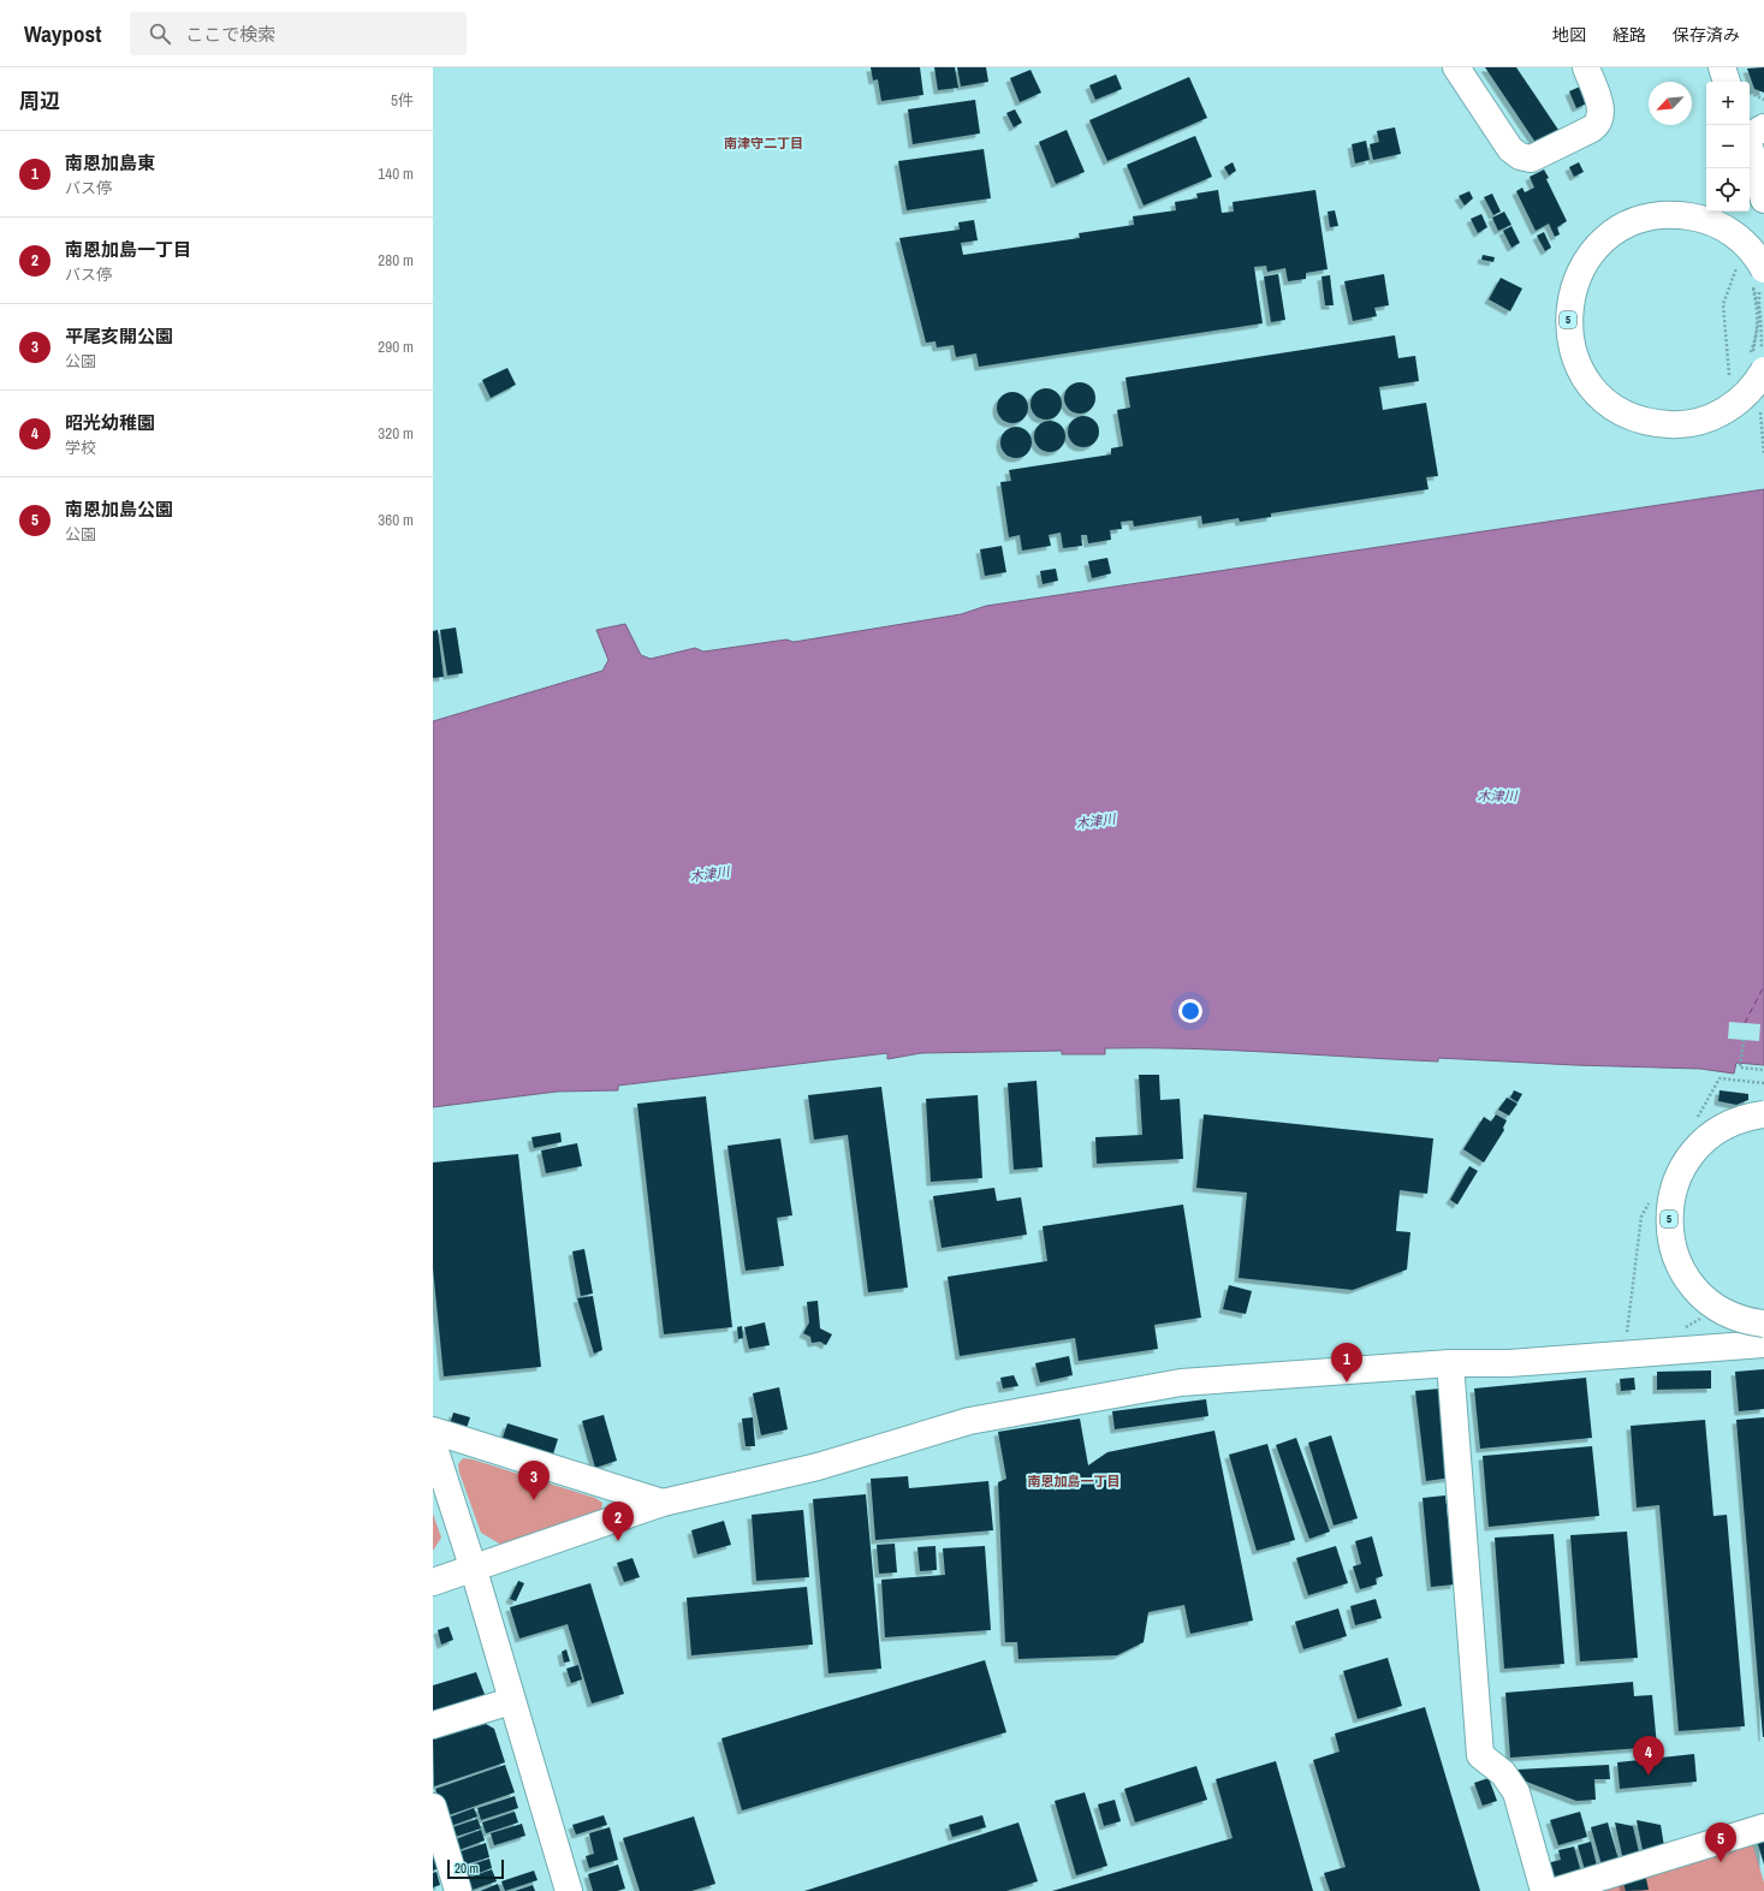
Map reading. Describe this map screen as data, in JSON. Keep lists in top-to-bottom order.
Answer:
{
  "streets": {
    "street": ["5"]
  },
  "districts": ["南津守二丁目", "南恩加島一丁目"],
  "water": ["木津川"],
  "scale_bar": "20 m",
  "north": "bottom left",
  "page": {
    "header": "Waypost",
    "search": "ここで検索",
    "nav": ["地図", "経路", "保存済み"],
    "heading": ["周辺", "5件"],
    "map_buttons": ["+", "−"],
    "list": [
      {
        "mark": "1",
        "name": "南恩加島東",
        "note": "バス停",
        "value": "140 m"
      },
      {
        "mark": "2",
        "name": "南恩加島一丁目",
        "note": "バス停",
        "value": "280 m"
      },
      {
        "mark": "3",
        "name": "平尾亥開公園",
        "note": "公園",
        "value": "290 m"
      },
      {
        "mark": "4",
        "name": "昭光幼稚園",
        "note": "学校",
        "value": "320 m"
      },
      {
        "mark": "5",
        "name": "南恩加島公園",
        "note": "公園",
        "value": "360 m"
      }
    ],
    "pins": [
      "1",
      "3",
      "2",
      "4",
      "5"
    ],
    "scale": "20 m"
  }
}
